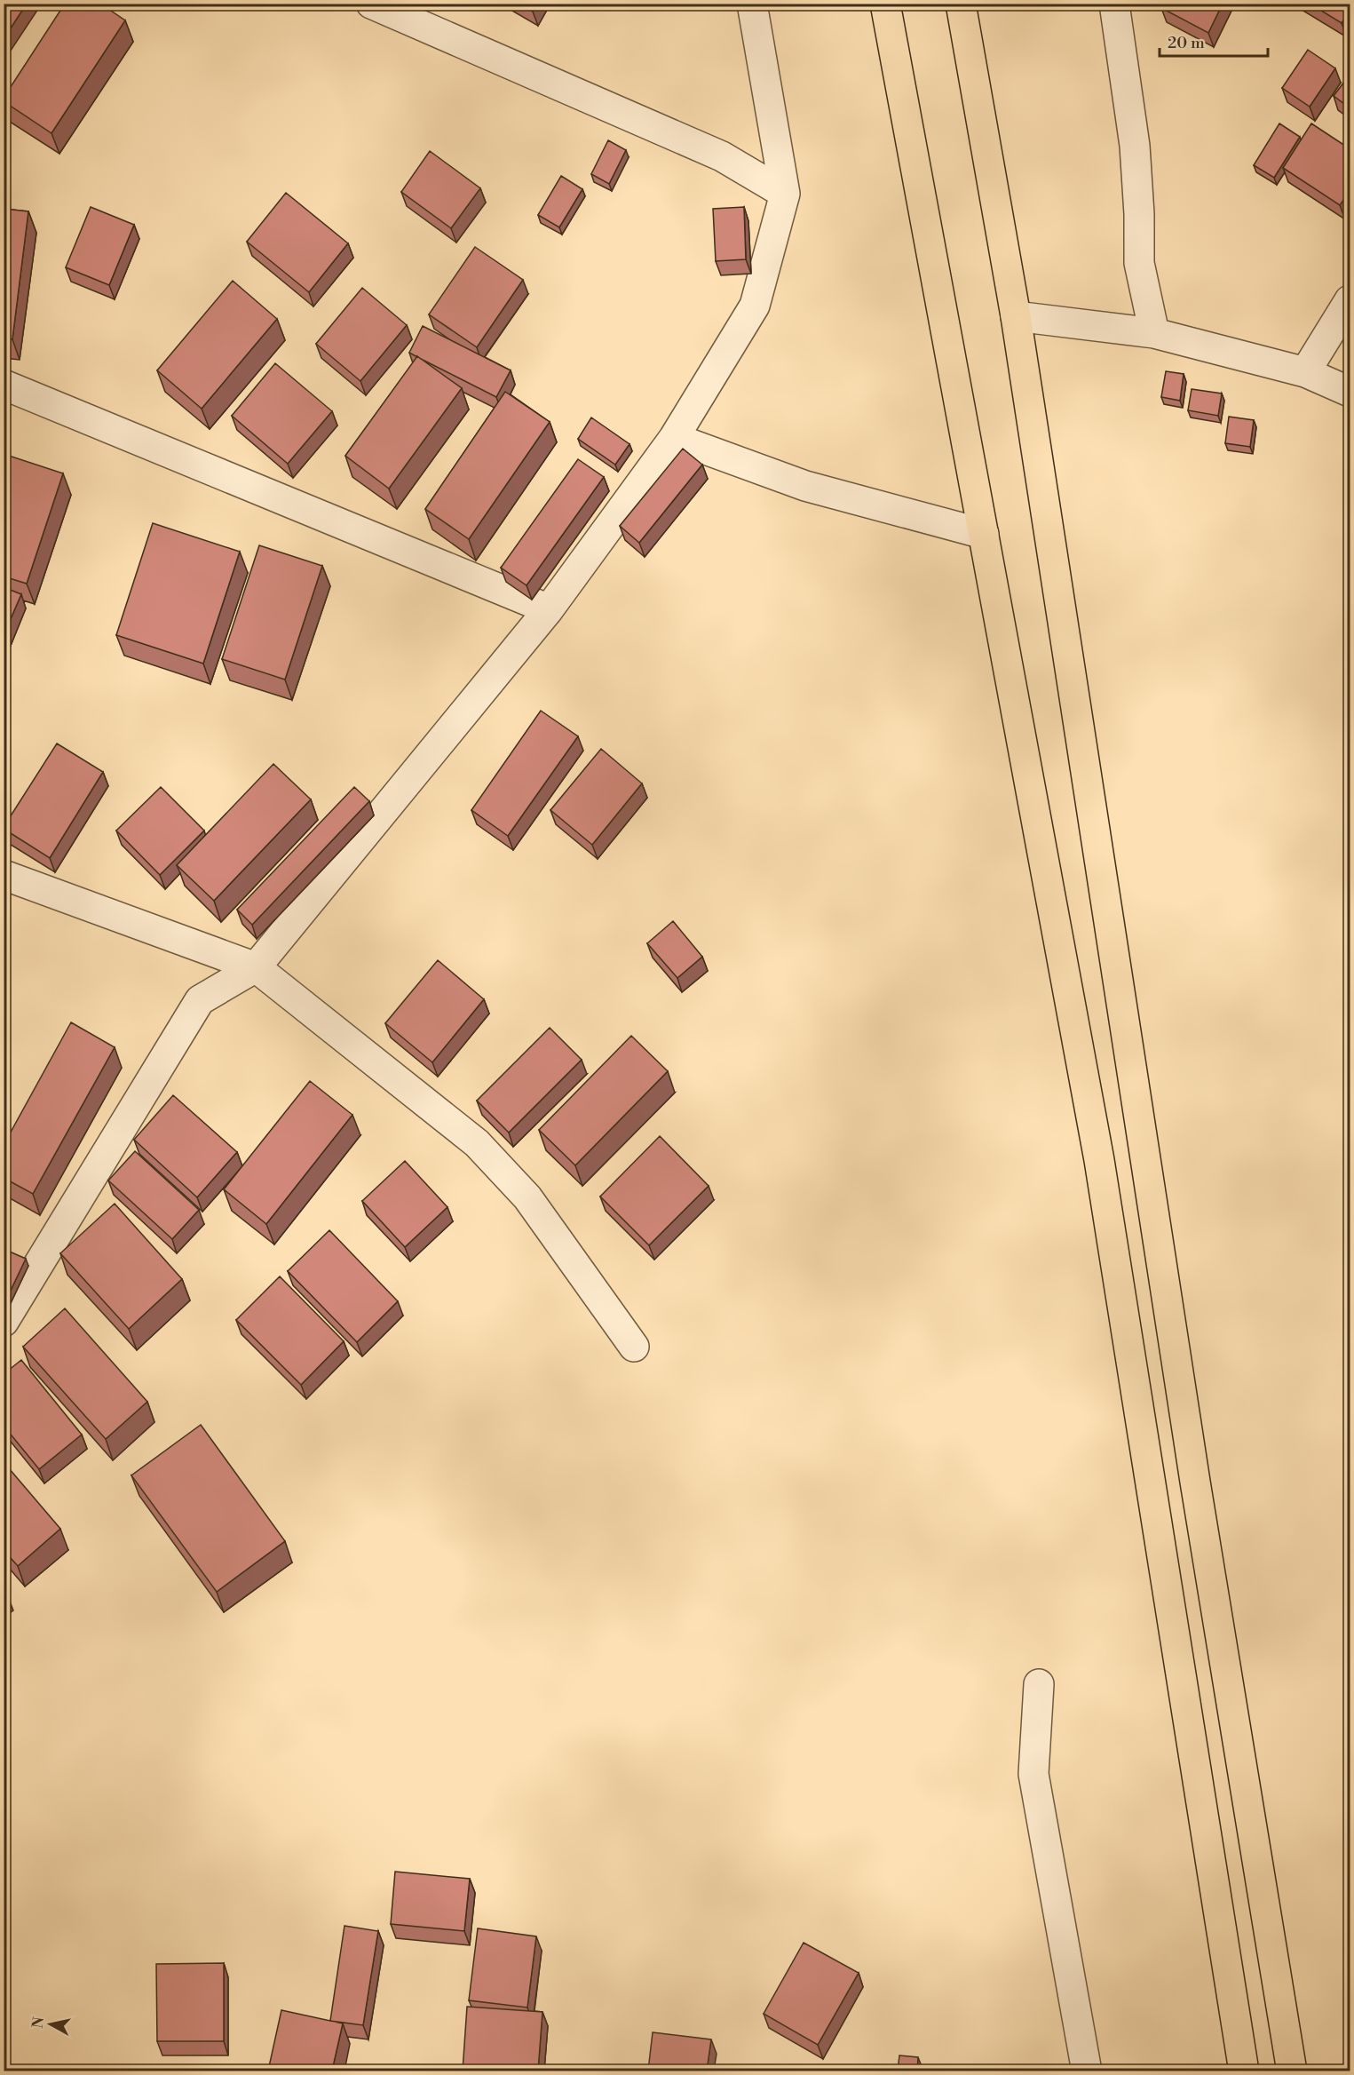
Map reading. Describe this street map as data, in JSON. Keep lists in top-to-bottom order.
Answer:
{
  "scale_bar": "20 m",
  "north": "left"
}
